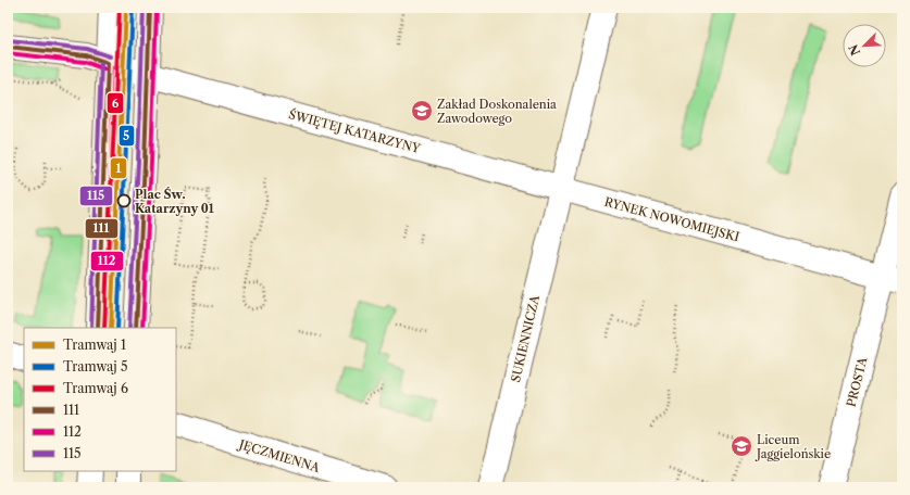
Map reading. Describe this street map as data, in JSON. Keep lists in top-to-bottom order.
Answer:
{
  "streets": {
    "street": [
      "ŚWIĘTEJ KATARZYNY",
      "RYNEK NOWOMIEJSKI",
      "SUKIENNICZA",
      "PROSTA",
      "JĘCZMIENNA"
    ]
  },
  "crossings": [
    ["ŚWIĘTEJ KATARZYNY", "RYNEK NOWOMIEJSKI"],
    ["ŚWIĘTEJ KATARZYNY", "SUKIENNICZA"],
    ["RYNEK NOWOMIEJSKI", "SUKIENNICZA"],
    ["RYNEK NOWOMIEJSKI", "PROSTA"]
  ],
  "places": {
    "school or university": ["Zakład Doskonalenia Zawodowego", "Liceum Jaggielońskie"],
    "other": ["Plac Św. Katarzyny 01"]
  },
  "lines": [
    "tram line 1",
    "tram line 5",
    "tram line 6",
    "transit line 111",
    "transit line 112",
    "transit line 115"
  ],
  "legend": [
    "Tramwaj 1",
    "Tramwaj 5",
    "Tramwaj 6",
    "111",
    "112",
    "115"
  ],
  "north": "bottom left"
}
